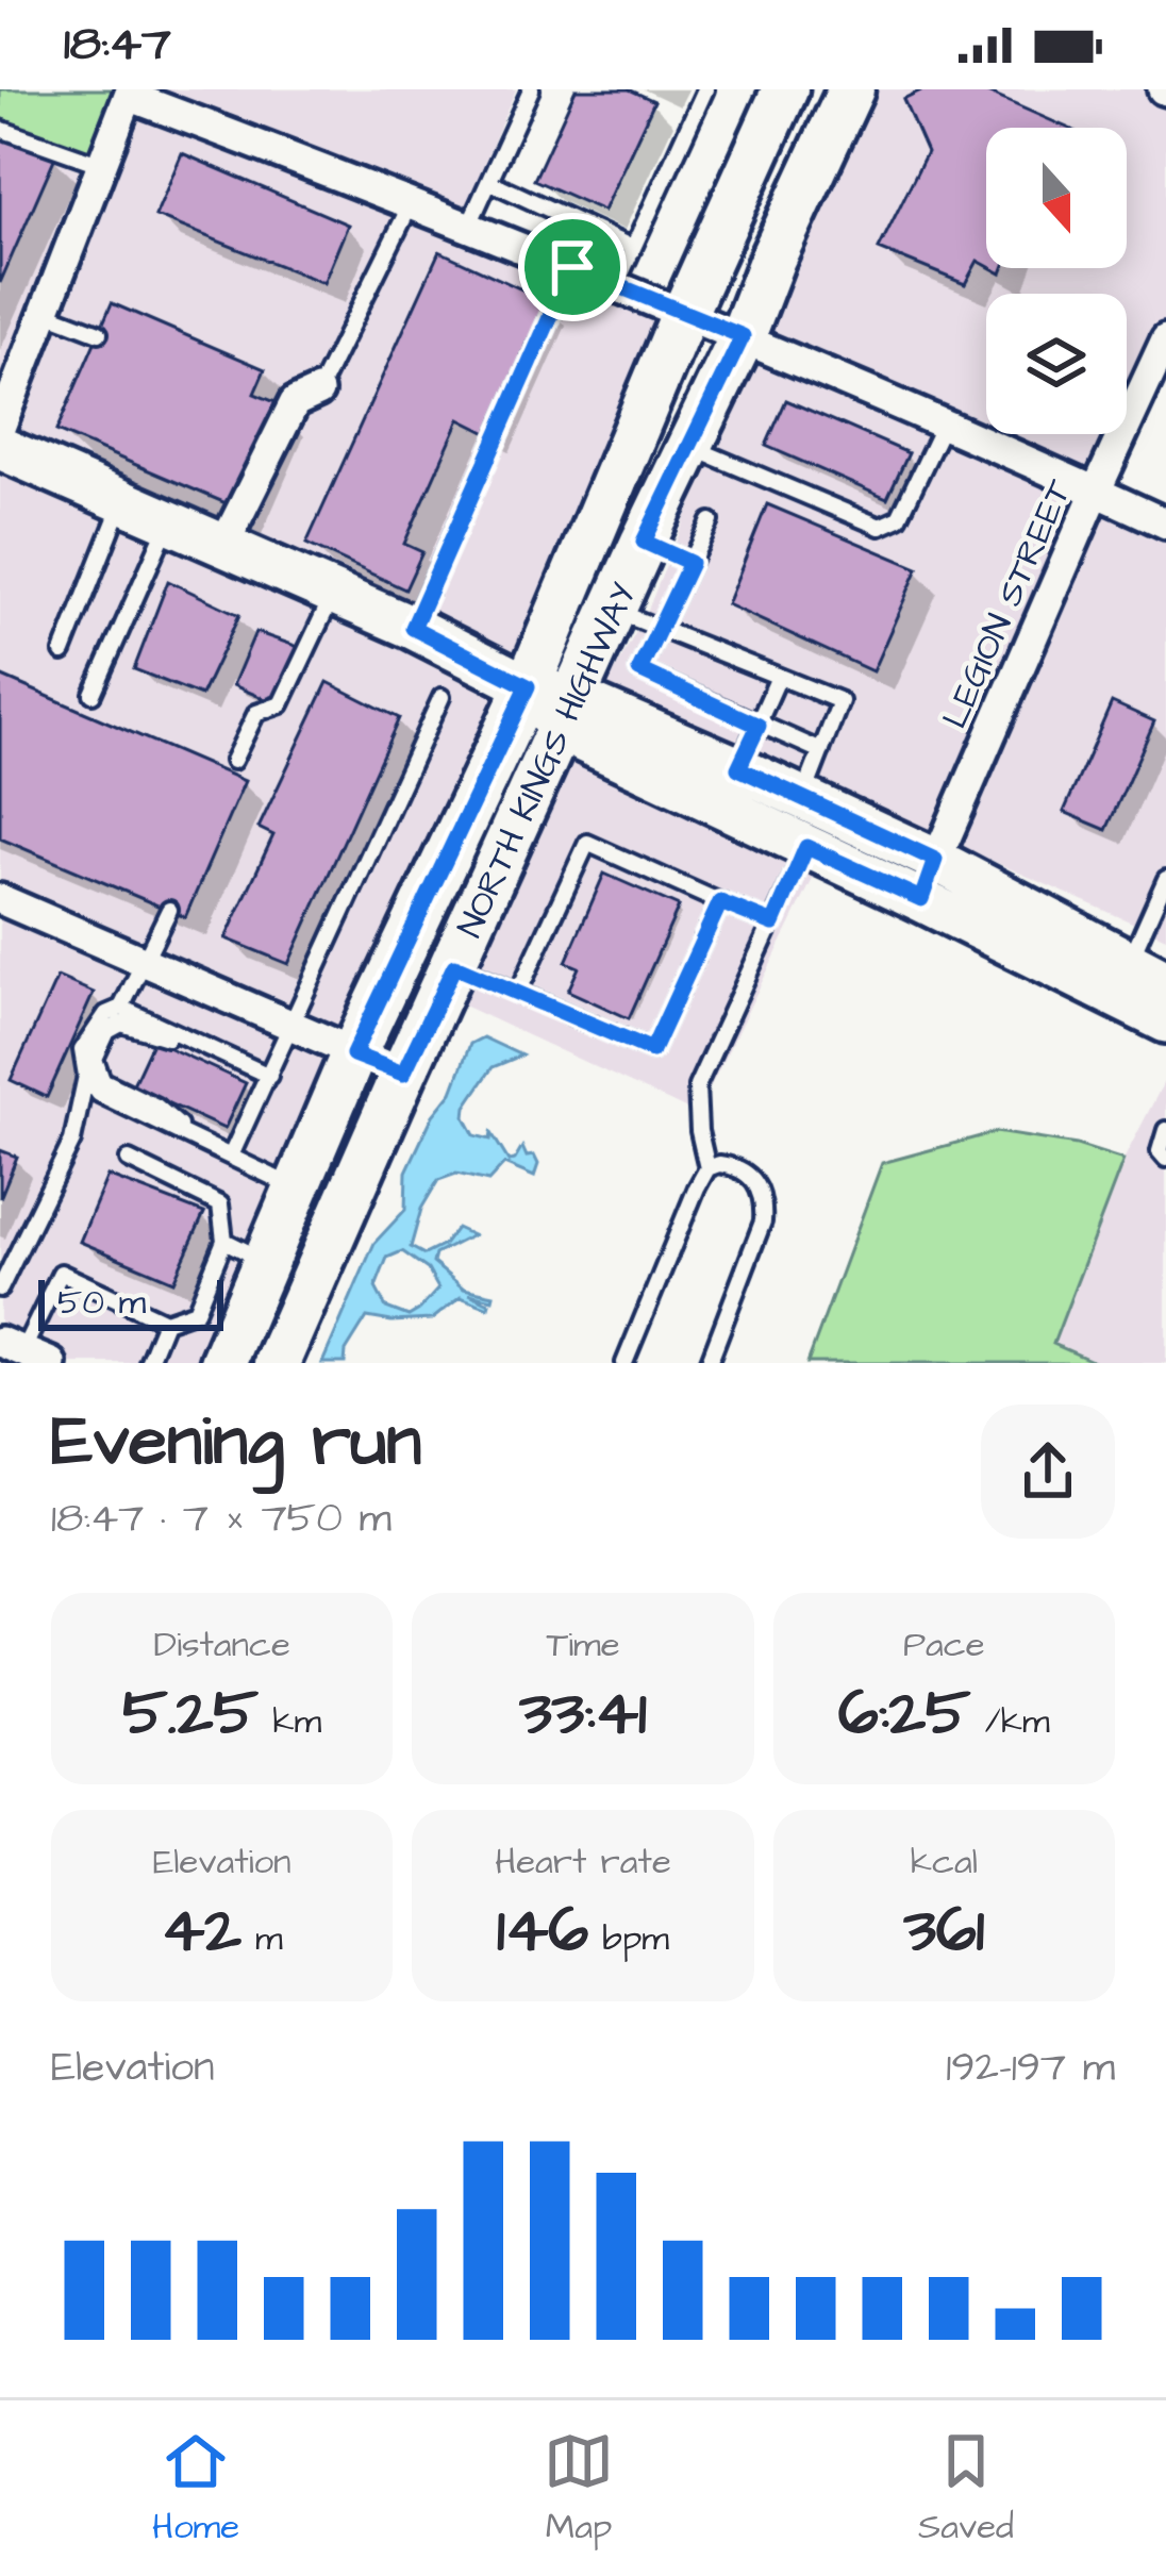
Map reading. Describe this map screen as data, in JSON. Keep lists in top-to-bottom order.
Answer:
{
  "streets": {
    "main road": ["NORTH KINGS HIGHWAY"],
    "street": ["LEGION STREET"]
  },
  "scale_bar": "50 m",
  "north": "bottom",
  "page": {
    "status": "18:47",
    "scale": "50 m",
    "heading": ["Evening run", "18:47 · 7 × 750 m"],
    "stats": [
      ["Distance", "5.25 km"],
      ["Time", "33:41"],
      ["Pace", "6:25 /km"],
      ["Elevation", "42 m"],
      ["Heart rate", "146 bpm"],
      ["kcal", "361"]
    ],
    "chart": ["Elevation", "192–197 m"],
    "tabs": ["Home", "Map", "Saved"]
  }
}
